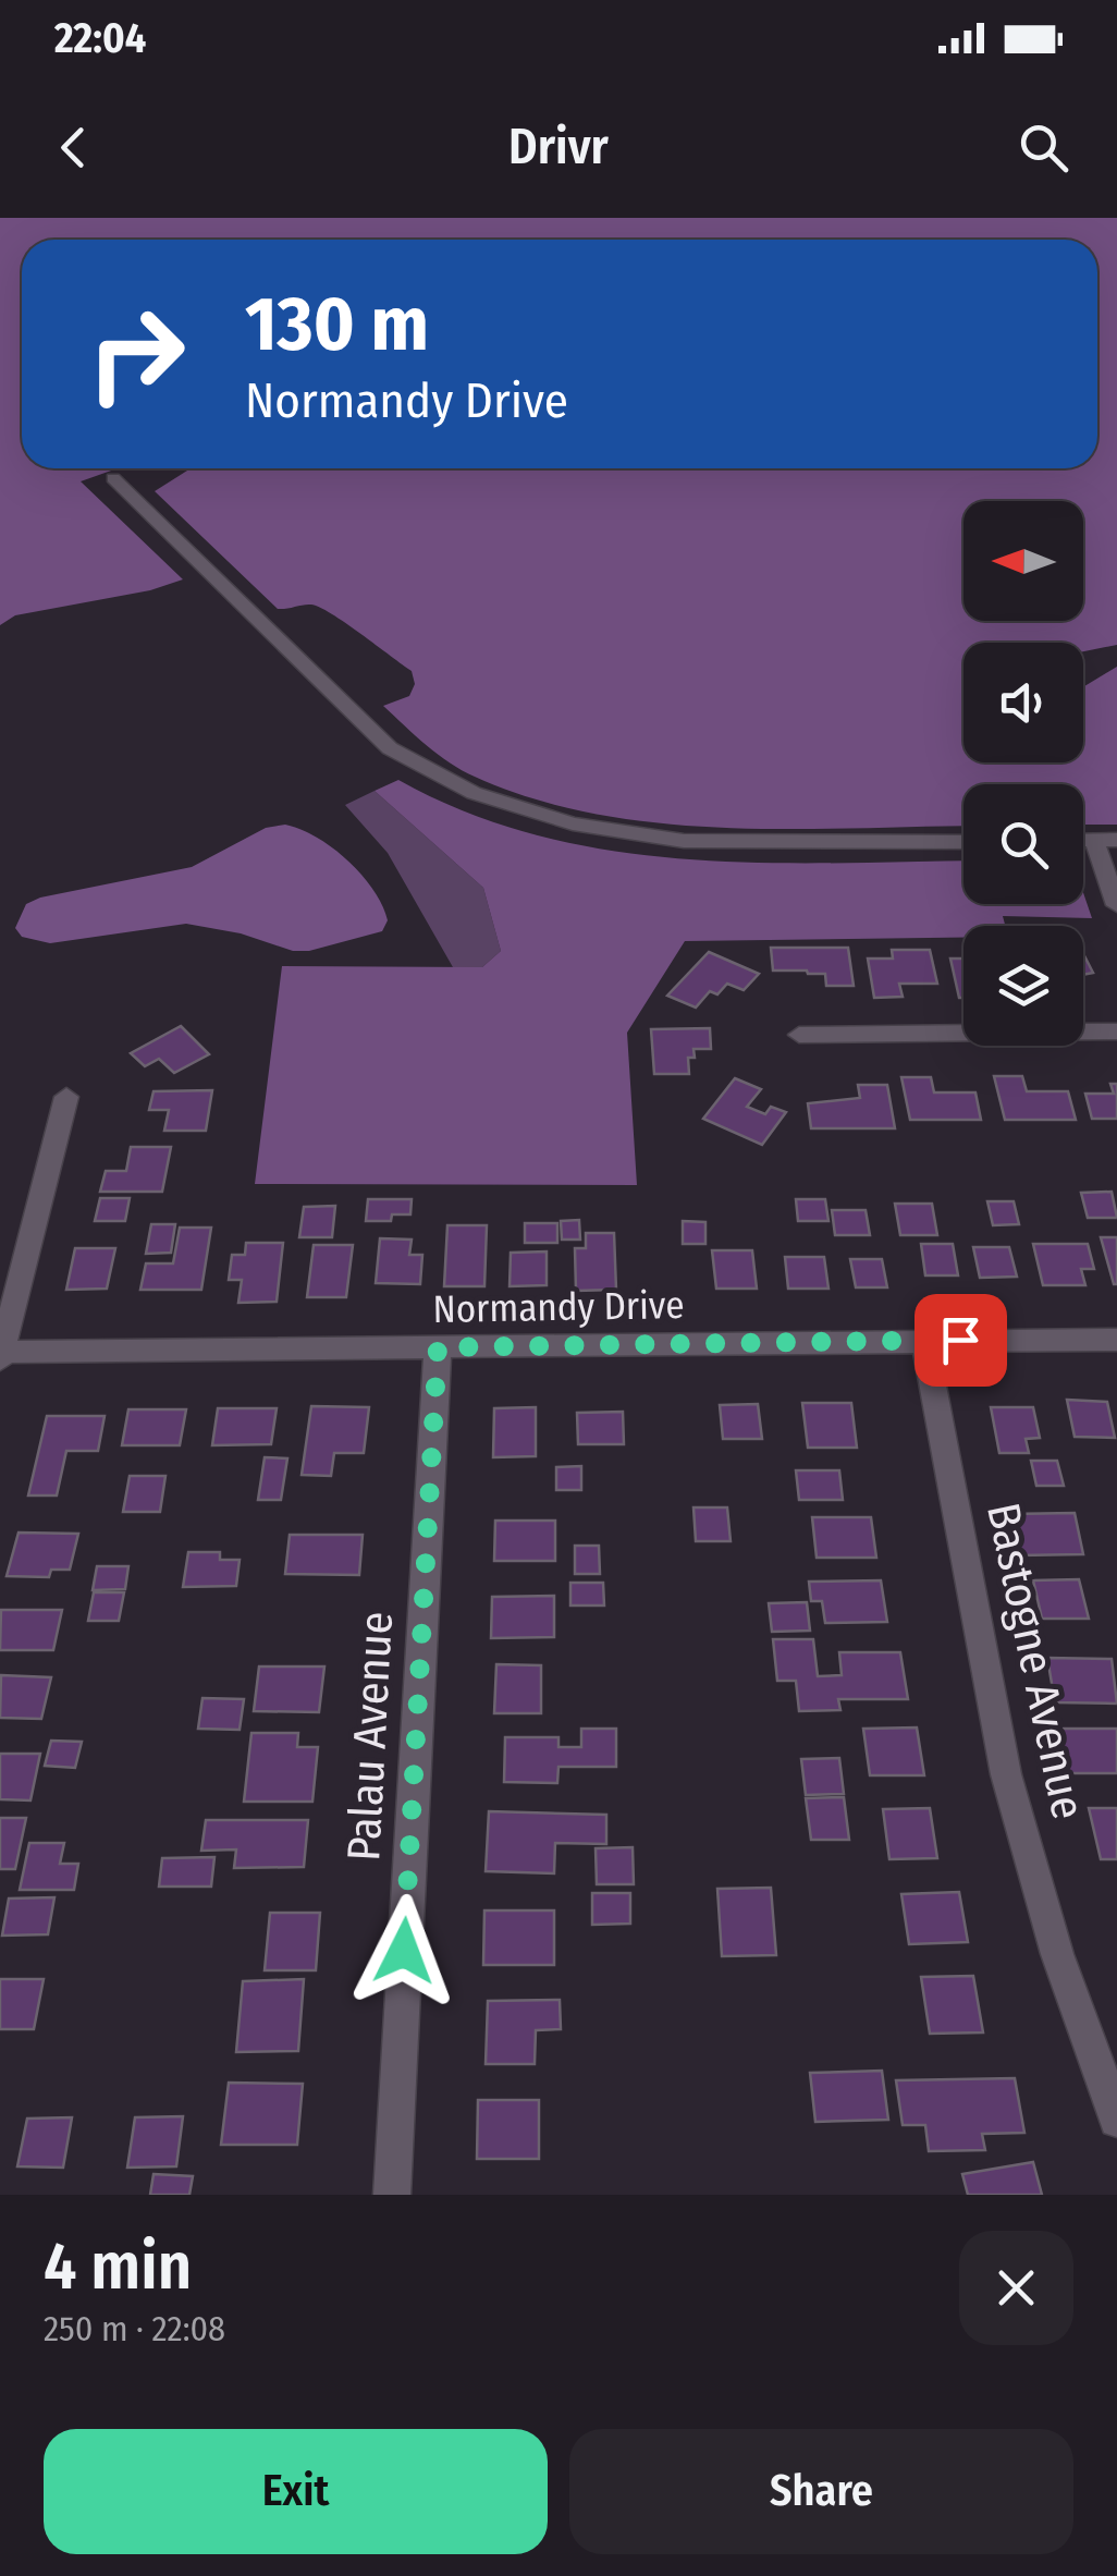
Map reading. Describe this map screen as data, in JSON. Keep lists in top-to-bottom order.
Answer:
{
  "streets": {
    "street": ["Normandy Drive", "Bastogne Avenue", "Palau Avenue"]
  },
  "crossings": [
    ["Normandy Drive", "Bastogne Avenue"],
    ["Normandy Drive", "Palau Avenue"]
  ],
  "north": "left",
  "page": {
    "status": "22:04",
    "header": "Drivr",
    "turn": ["130 m", "Normandy Drive"],
    "heading": ["4 min", "250 m · 22:08"],
    "buttons": ["Exit", "Share"]
  }
}
